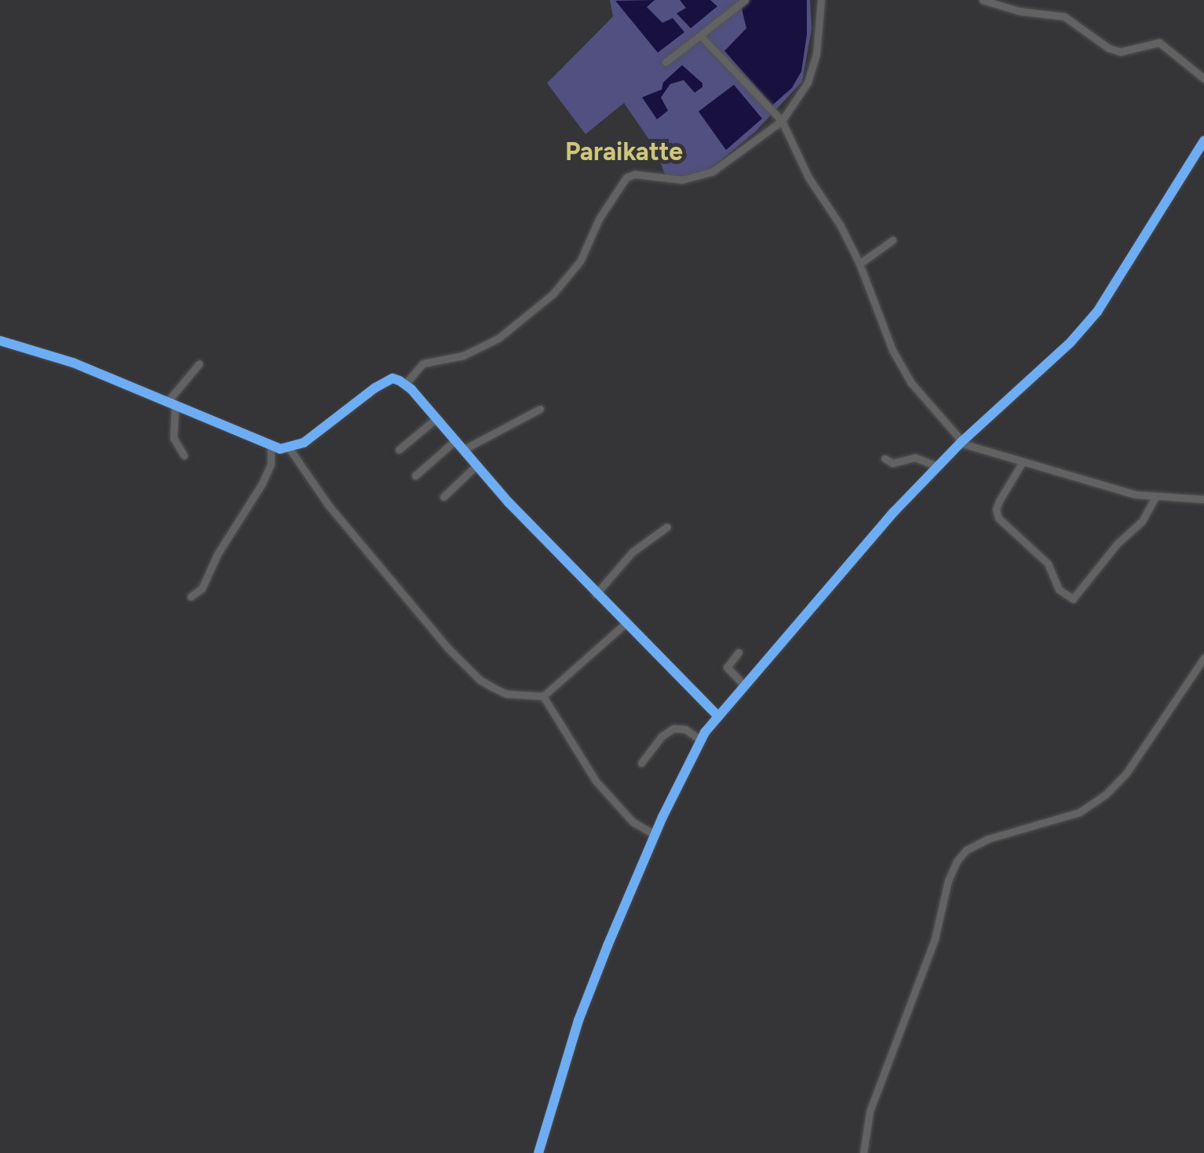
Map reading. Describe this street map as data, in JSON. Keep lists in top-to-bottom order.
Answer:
{
  "districts": ["Paraikatte"]
}
